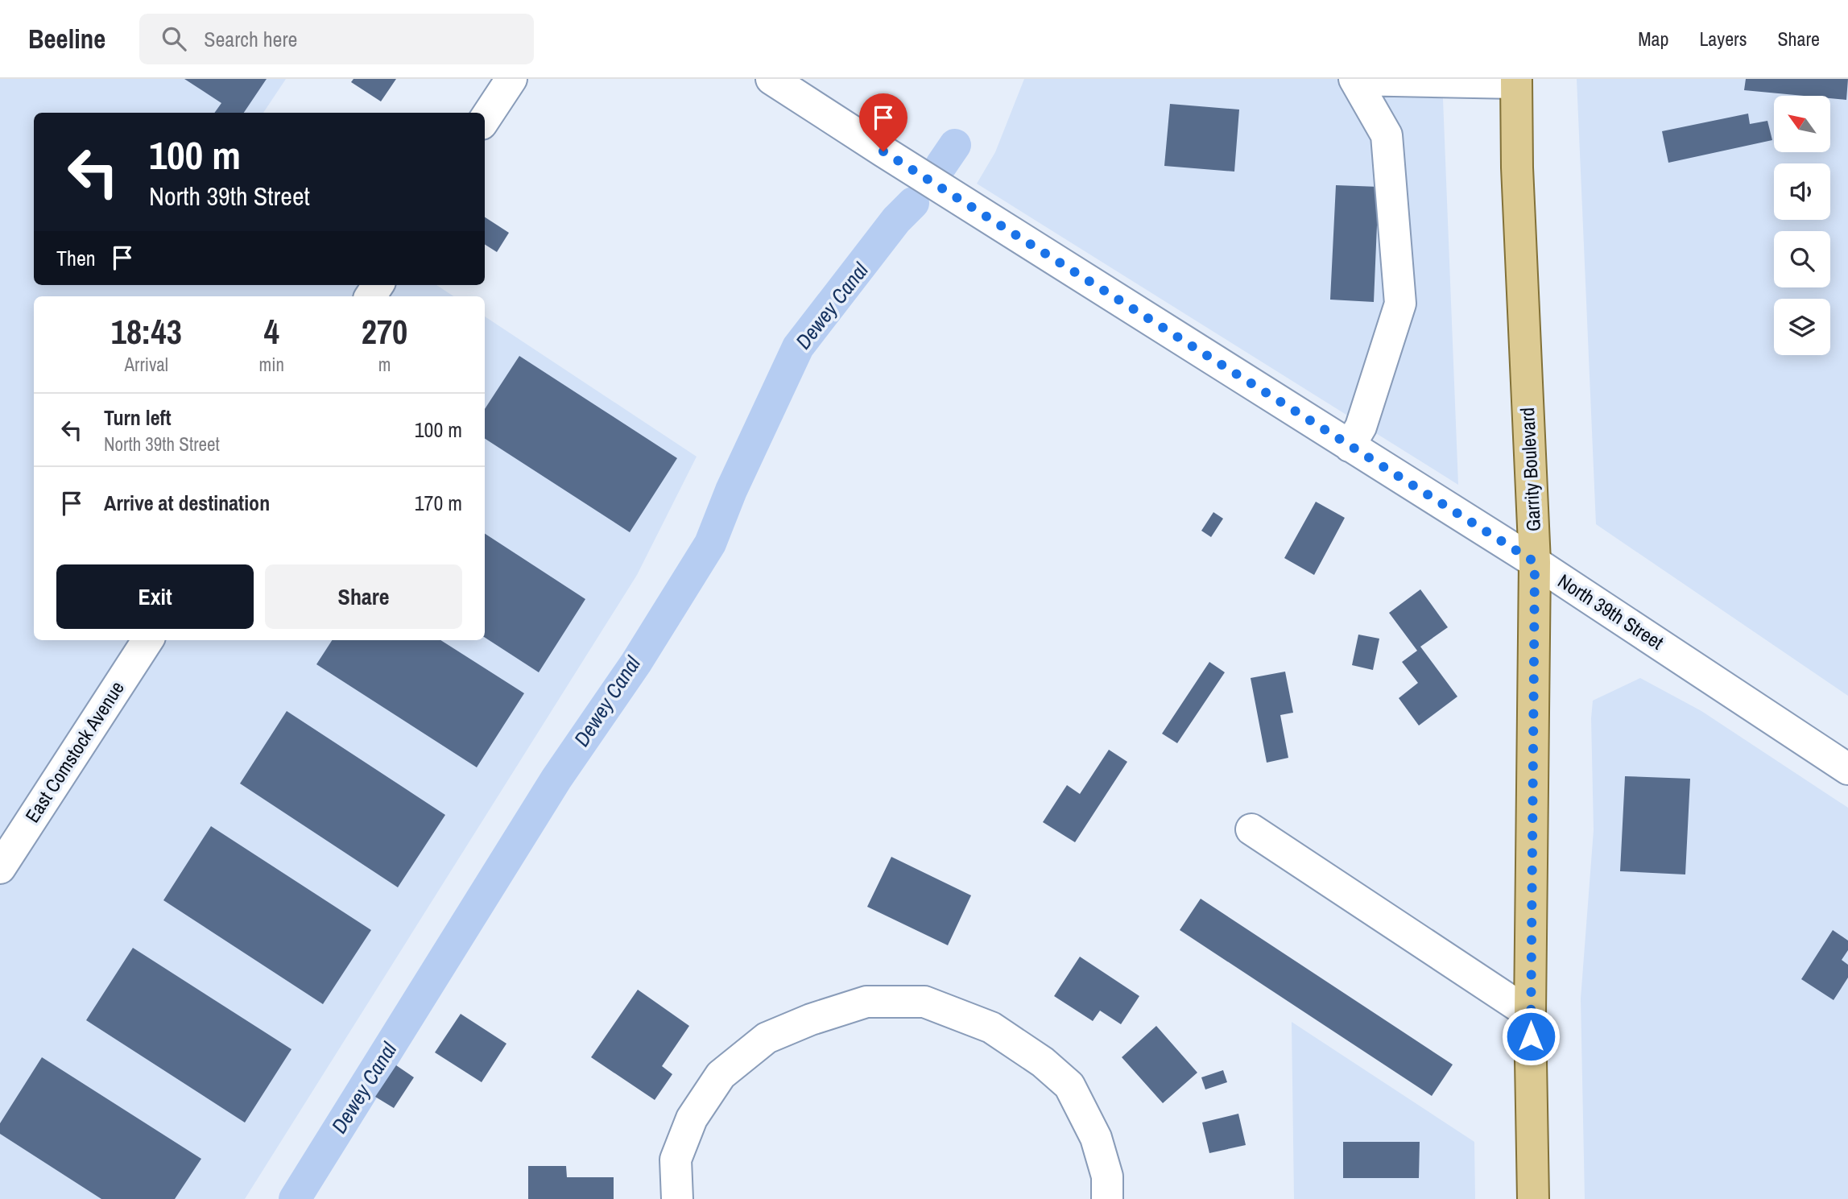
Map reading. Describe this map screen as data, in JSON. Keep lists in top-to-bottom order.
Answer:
{
  "streets": {
    "main road": ["Garrity Boulevard"],
    "street": ["North 39th Street", "East Comstock Avenue"]
  },
  "crossings": [
    ["Garrity Boulevard", "North 39th Street"]
  ],
  "water": ["Dewey Canal"],
  "north": "top left",
  "page": {
    "header": "Beeline",
    "search": "Search here",
    "nav": ["Map", "Layers", "Share"],
    "turn": ["100 m", "North 39th Street"],
    "then": "Then",
    "eta": [
      "18:43",
      "Arrival",
      "4",
      "min",
      "270",
      "m"
    ],
    "list": [
      {
        "name": "Turn left",
        "note": "North 39th Street",
        "value": "100 m"
      },
      {
        "name": "Arrive at destination",
        "value": "170 m"
      }
    ],
    "buttons": ["Exit", "Share"]
  }
}
